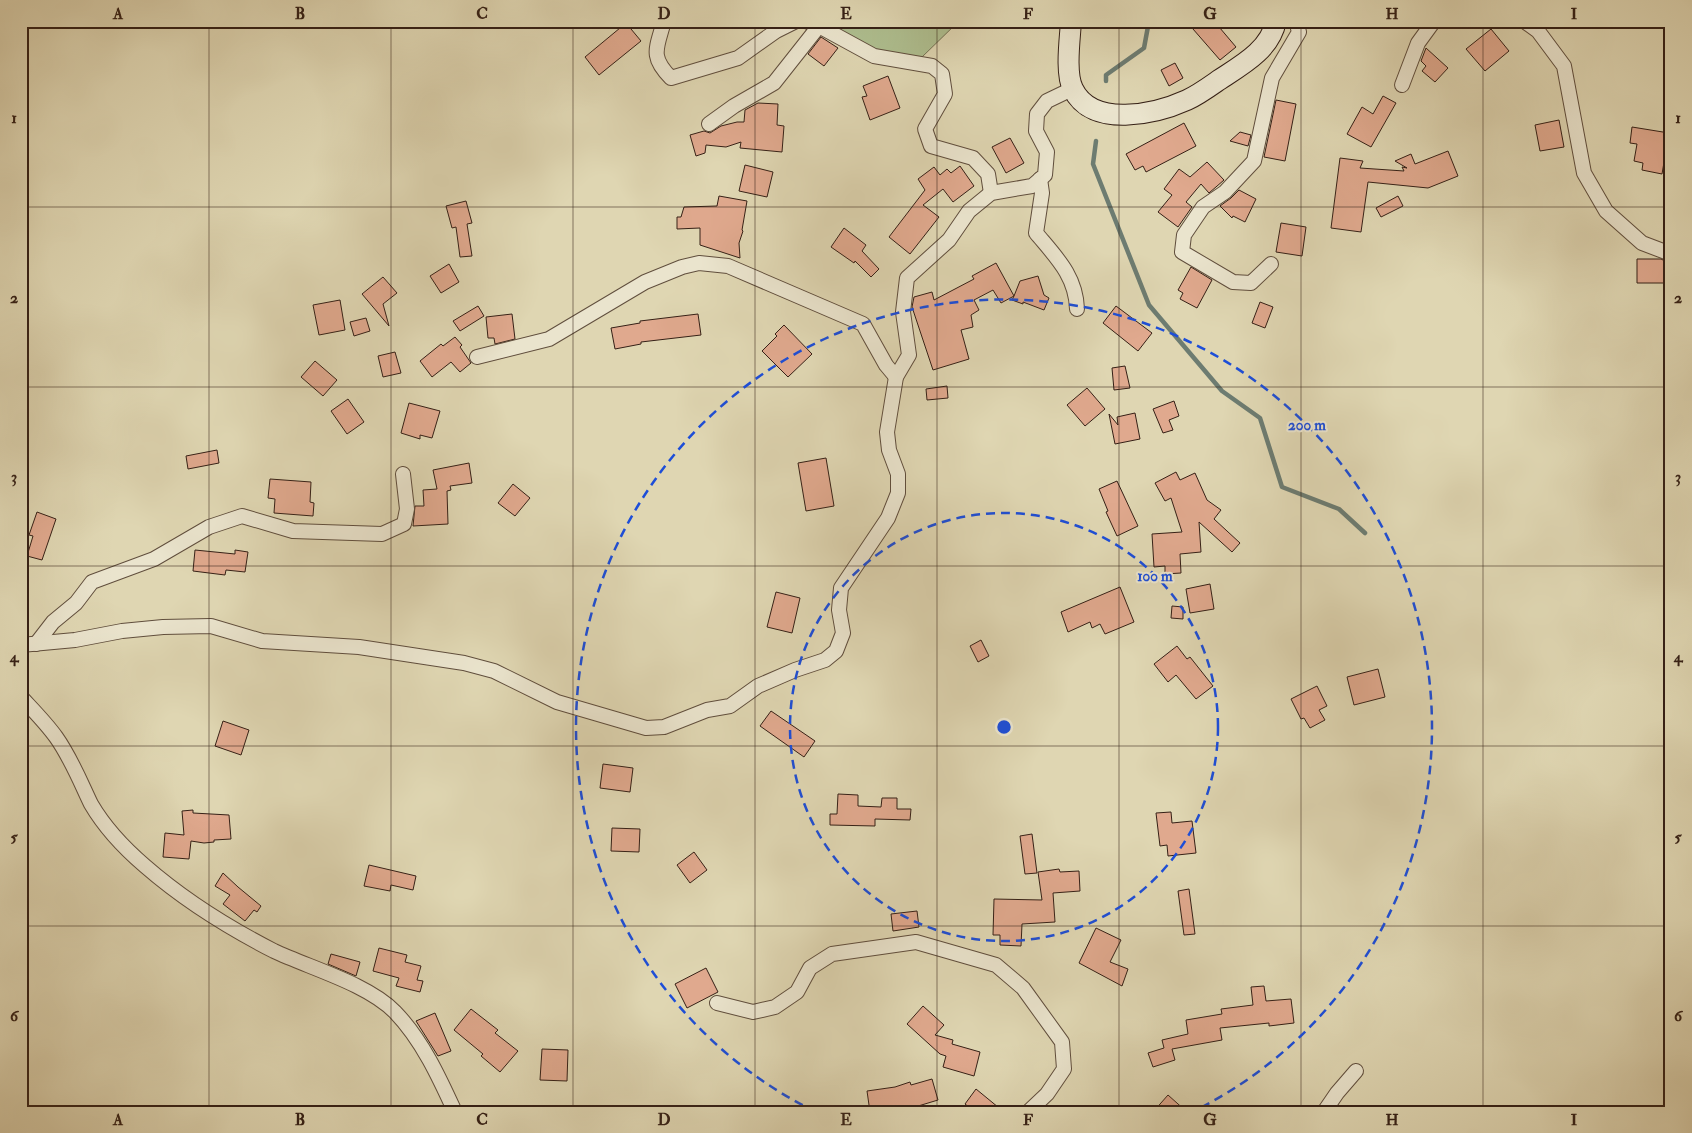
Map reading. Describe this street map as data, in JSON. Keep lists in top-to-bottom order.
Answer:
{
  "grid": {
    "columns": [
      "A",
      "B",
      "C",
      "D",
      "E",
      "F",
      "G",
      "H",
      "I"
    ],
    "rows": [
      "1",
      "2",
      "3",
      "4",
      "5",
      "6"
    ]
  },
  "rings": ["200 m", "100 m"]
}
